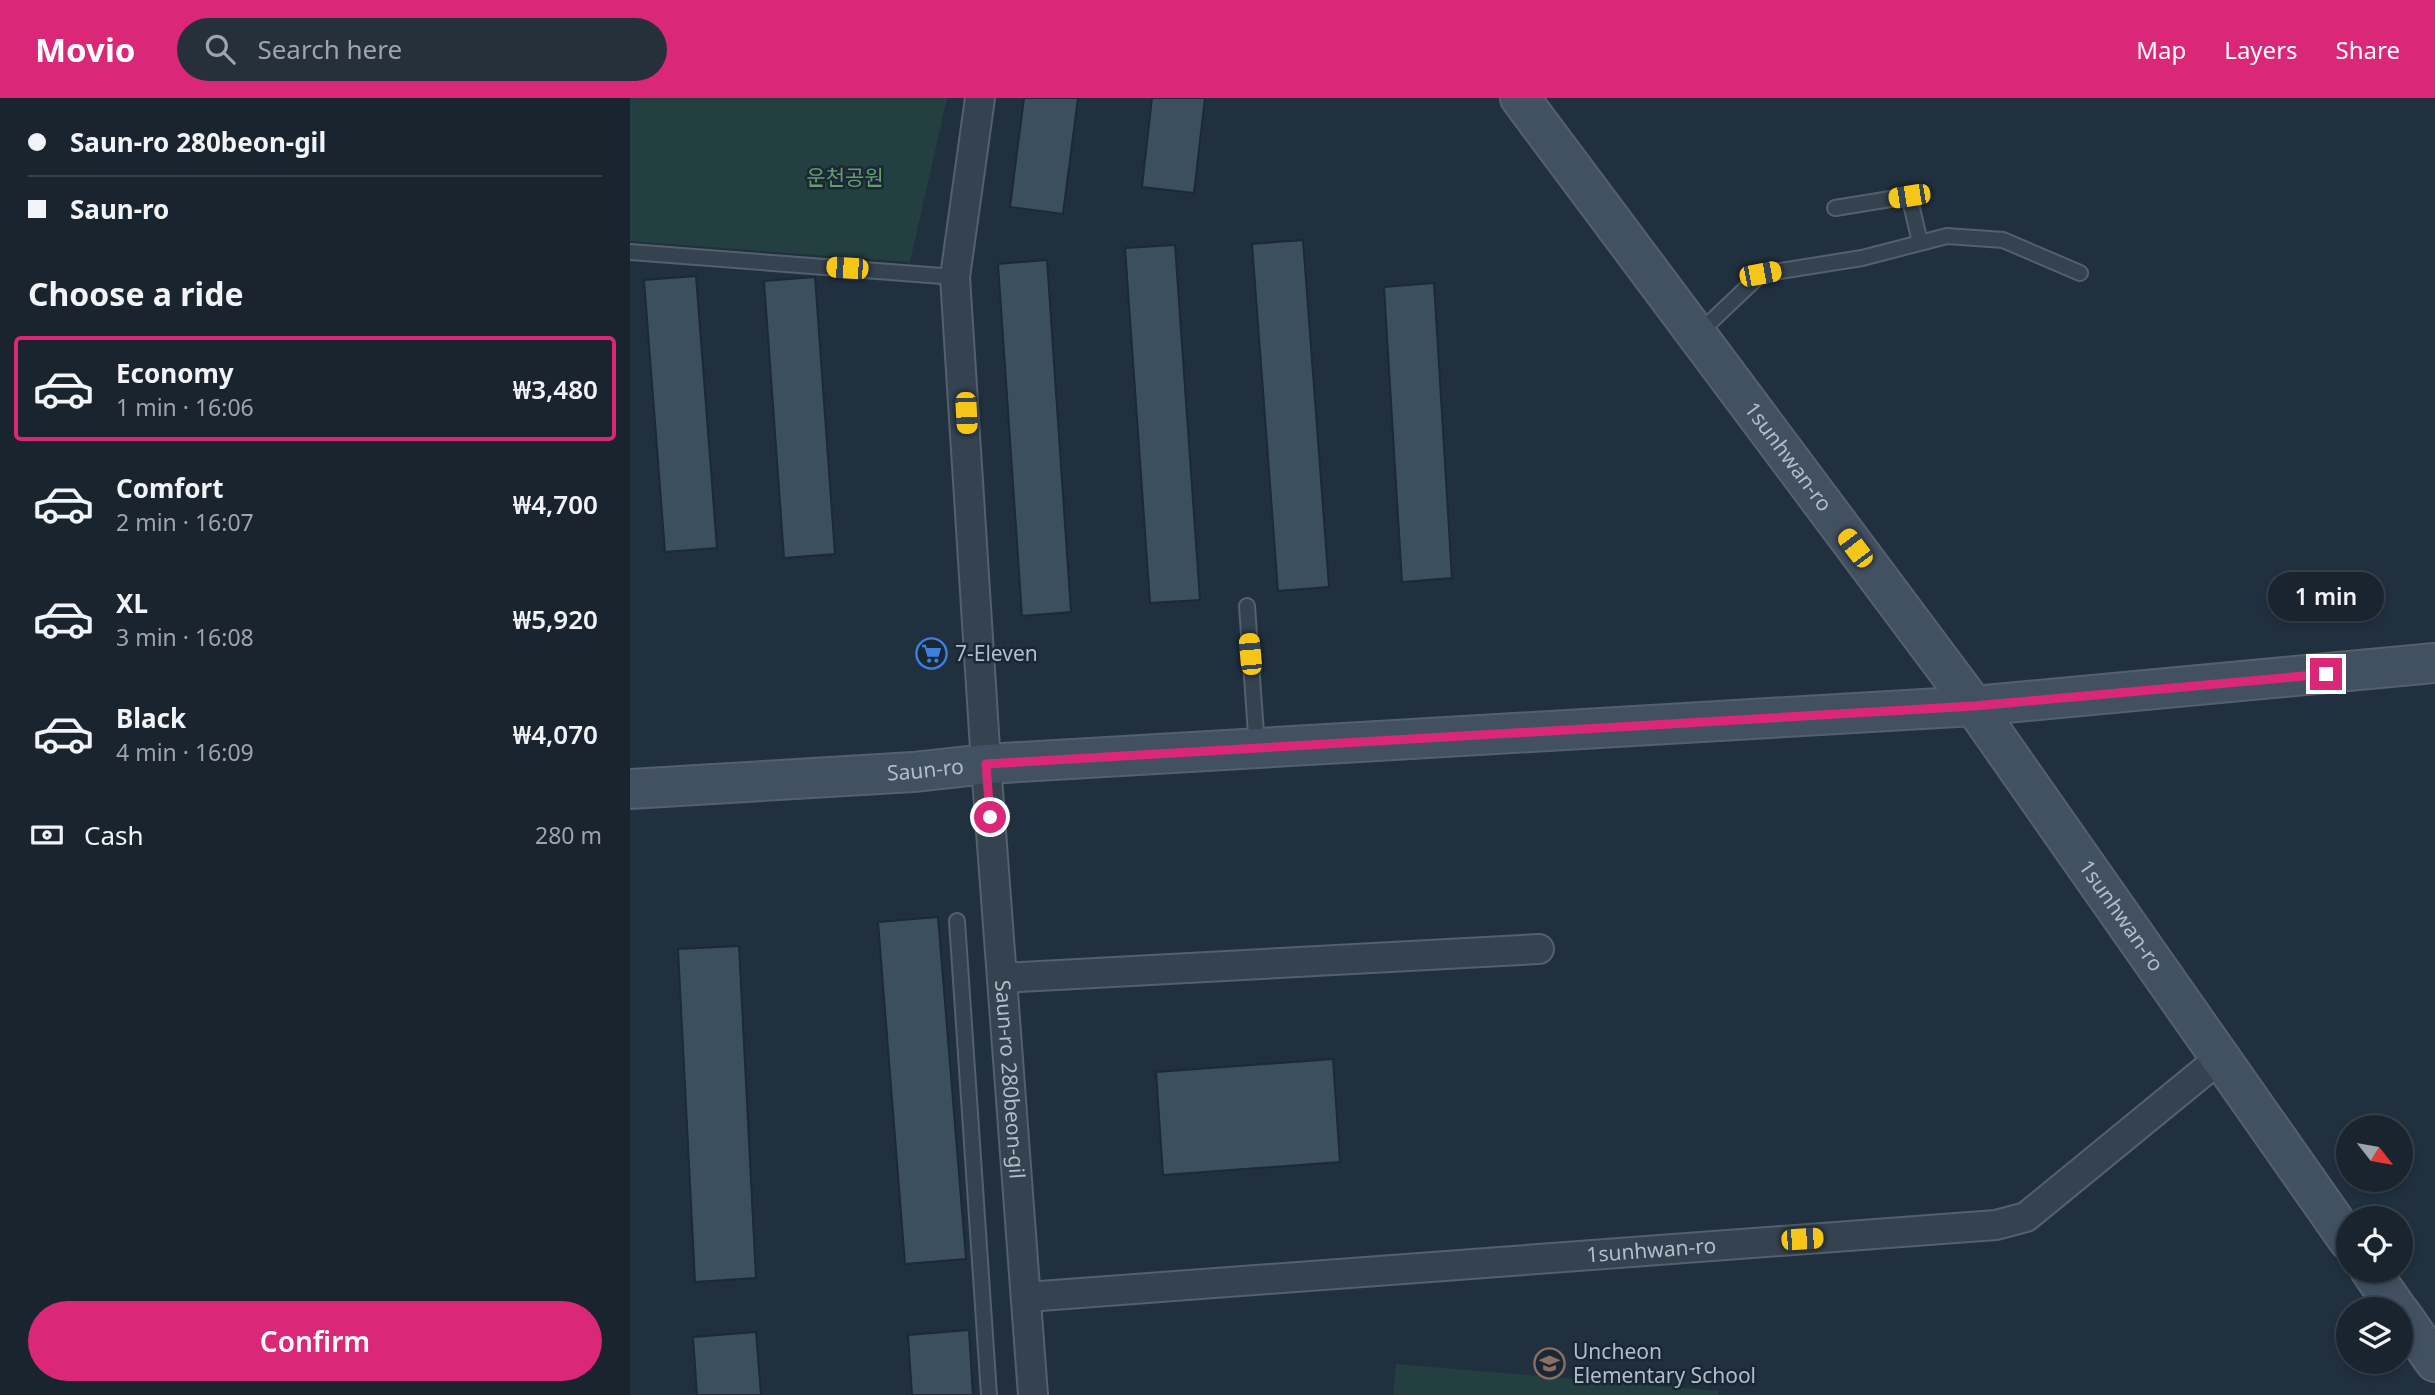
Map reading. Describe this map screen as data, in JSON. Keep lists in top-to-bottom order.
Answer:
{
  "streets": {
    "street": ["1sunhwan-ro", "Saun-ro", "Saun-ro 280beon-gil"]
  },
  "crossings": [
    ["1sunhwan-ro", "Saun-ro"],
    ["1sunhwan-ro", "Saun-ro 280beon-gil"],
    ["Saun-ro", "Saun-ro 280beon-gil"]
  ],
  "parks": ["운천공원"],
  "places": {
    "supermarket": ["7-Eleven"],
    "school or university": ["Uncheon Elementary School"]
  },
  "north": "bottom right",
  "page": {
    "header": "Movio",
    "search": "Search here",
    "nav": ["Map", "Layers", "Share"],
    "banner": ["Saun-ro 280beon-gil", "Saun-ro"],
    "heading": "Choose a ride",
    "list": [
      {
        "name": "Economy",
        "note": "1 min · 16:06",
        "value": "₩3,480"
      },
      {
        "name": "Comfort",
        "note": "2 min · 16:07",
        "value": "₩4,700"
      },
      {
        "name": "XL",
        "note": "3 min · 16:08",
        "value": "₩5,920"
      },
      {
        "name": "Black",
        "note": "4 min · 16:09",
        "value": "₩4,070"
      }
    ],
    "bubble": "1 min",
    "pay": ["Cash", "280 m"],
    "buttons": "Confirm"
  }
}
